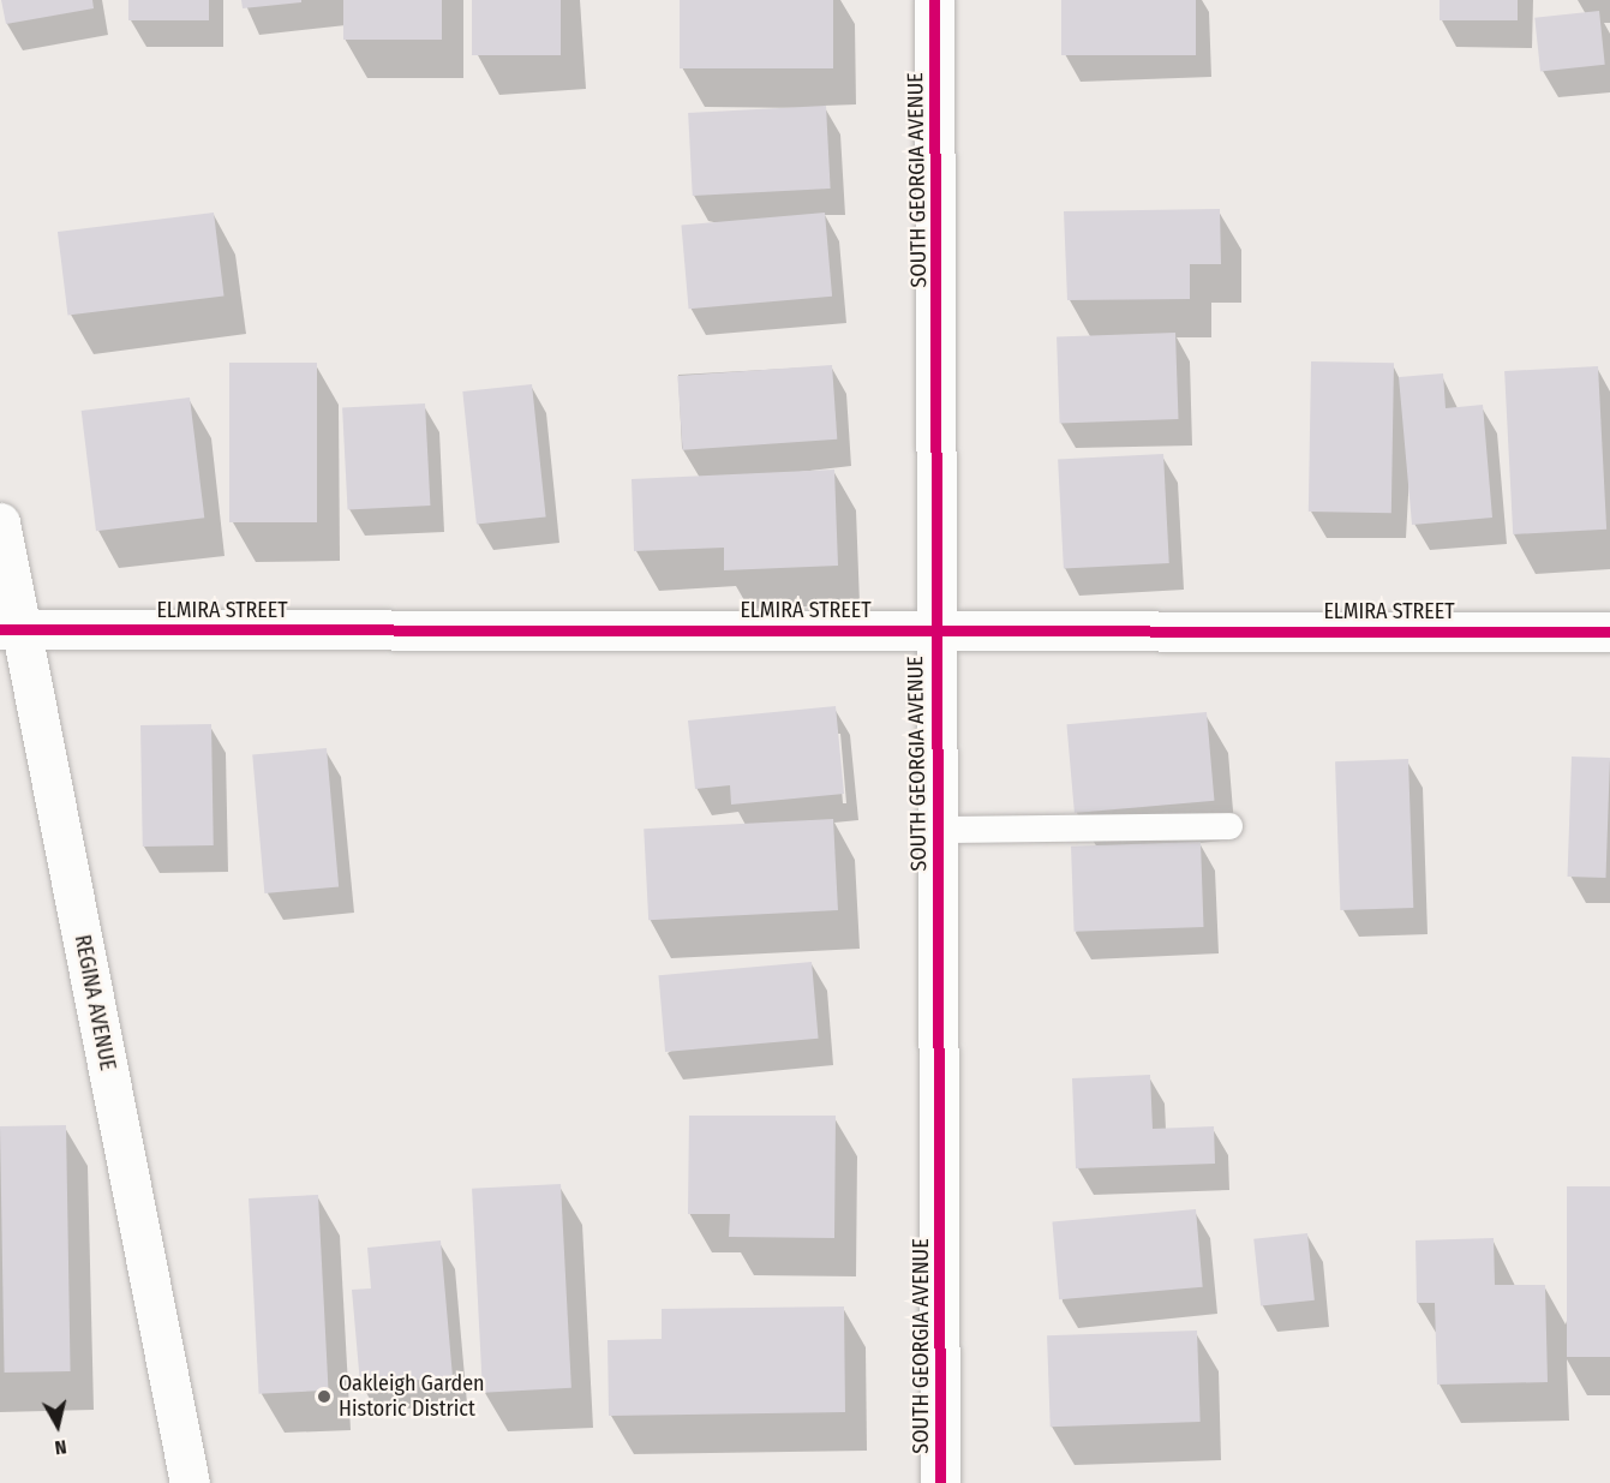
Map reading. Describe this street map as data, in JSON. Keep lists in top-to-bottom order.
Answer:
{
  "streets": {
    "street": ["SOUTH GEORGIA AVENUE", "ELMIRA STREET", "REGINA AVENUE"]
  },
  "crossings": [
    ["SOUTH GEORGIA AVENUE", "ELMIRA STREET"],
    ["ELMIRA STREET", "REGINA AVENUE"]
  ],
  "places": ["Oakleigh Garden Historic District"],
  "north": "bottom"
}
